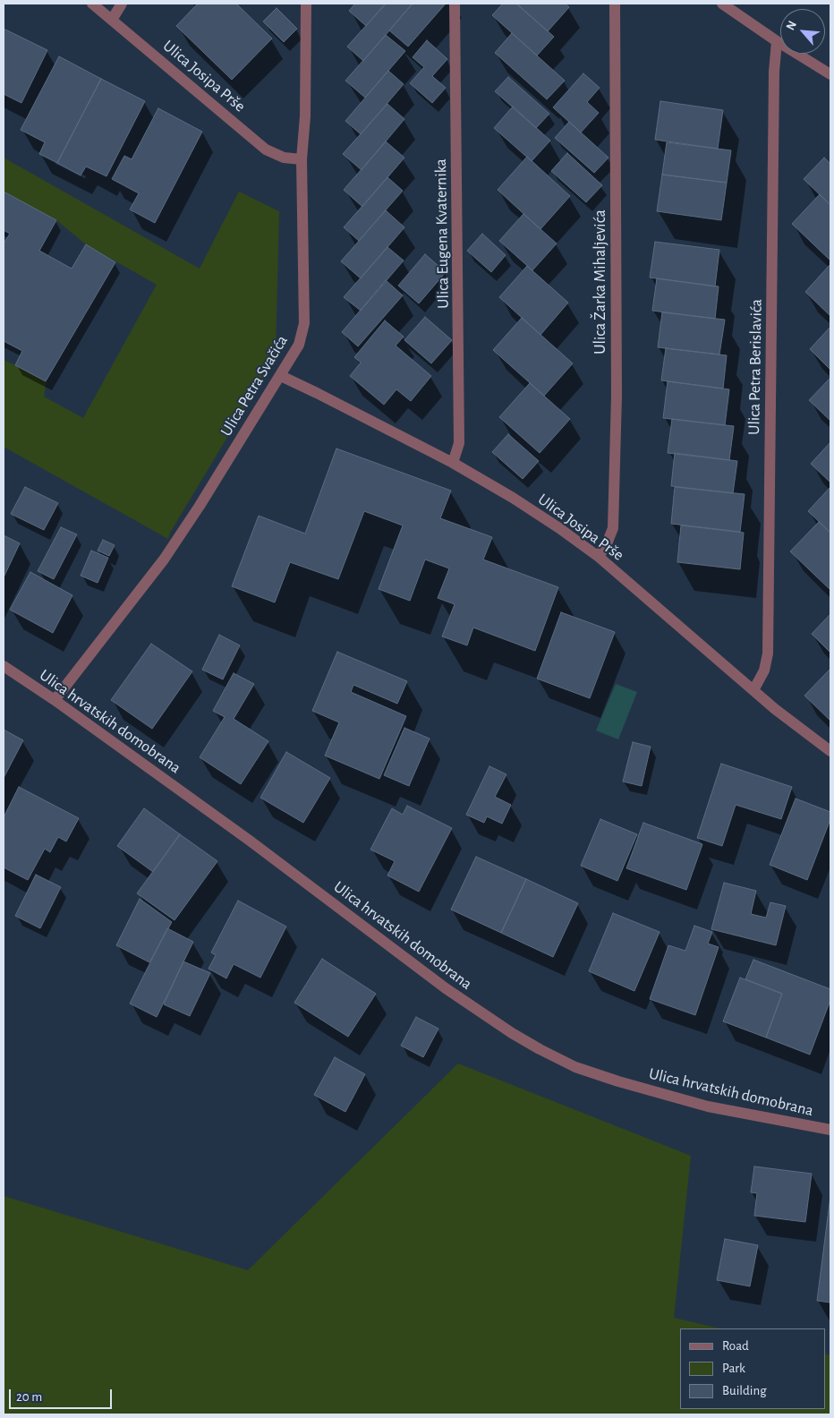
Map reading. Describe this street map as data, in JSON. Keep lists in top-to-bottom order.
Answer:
{
  "streets": {
    "street": [
      "Ulica Josipa Prše",
      "Ulica Eugena Kvaternika",
      "Ulica Žarka Mihaljevića",
      "Ulica Petra Berislavića",
      "Ulica Petra Svačića",
      "Ulica hrvatskih domobrana"
    ]
  },
  "crossings": [
    ["Ulica Josipa Prše", "Ulica Eugena Kvaternika"],
    ["Ulica Josipa Prše", "Ulica Žarka Mihaljevića"],
    ["Ulica Josipa Prše", "Ulica Petra Berislavića"],
    ["Ulica Josipa Prše", "Ulica Petra Svačića"],
    ["Ulica Petra Svačića", "Ulica hrvatskih domobrana"]
  ],
  "legend": ["Road", "Park", "Building"],
  "scale_bar": "20 m",
  "north": "top left"
}
